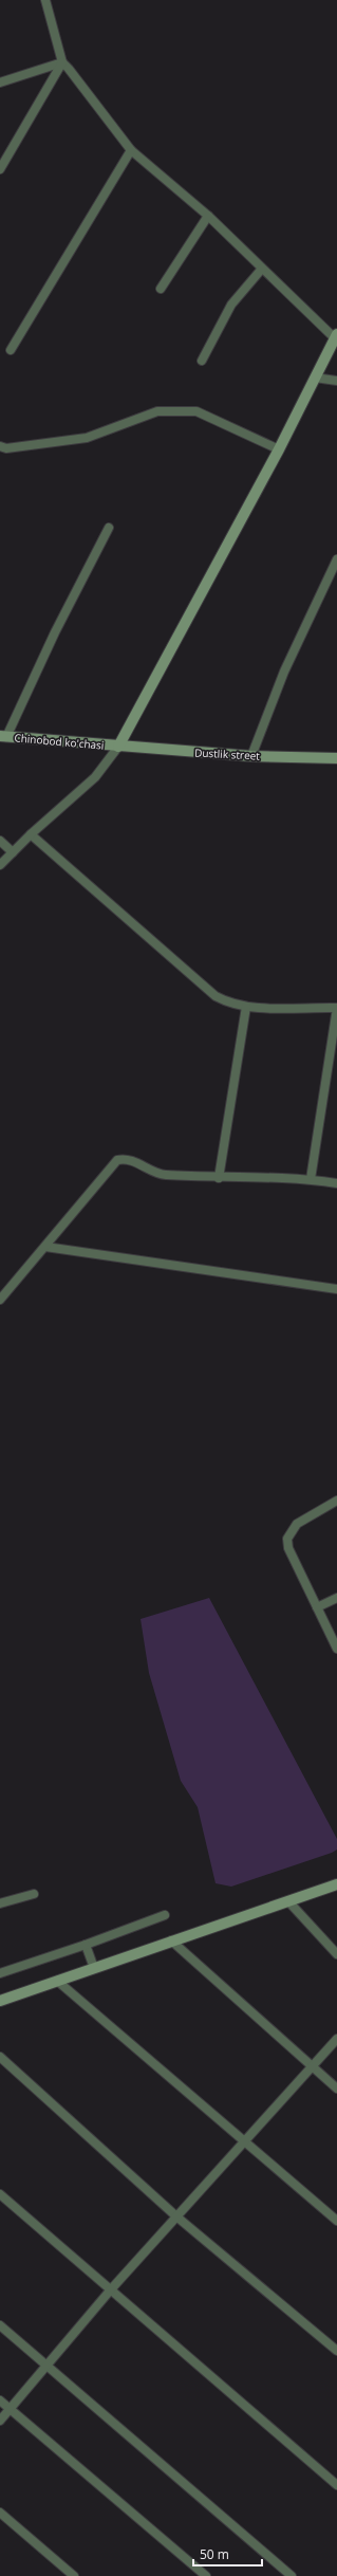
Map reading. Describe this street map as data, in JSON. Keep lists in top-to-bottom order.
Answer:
{
  "streets": {
    "street": ["Chinobod ko'chasi", "Dustlik street"]
  },
  "crossings": [
    ["Chinobod ko'chasi", "Dustlik street"]
  ],
  "scale_bar": "50 m"
}
